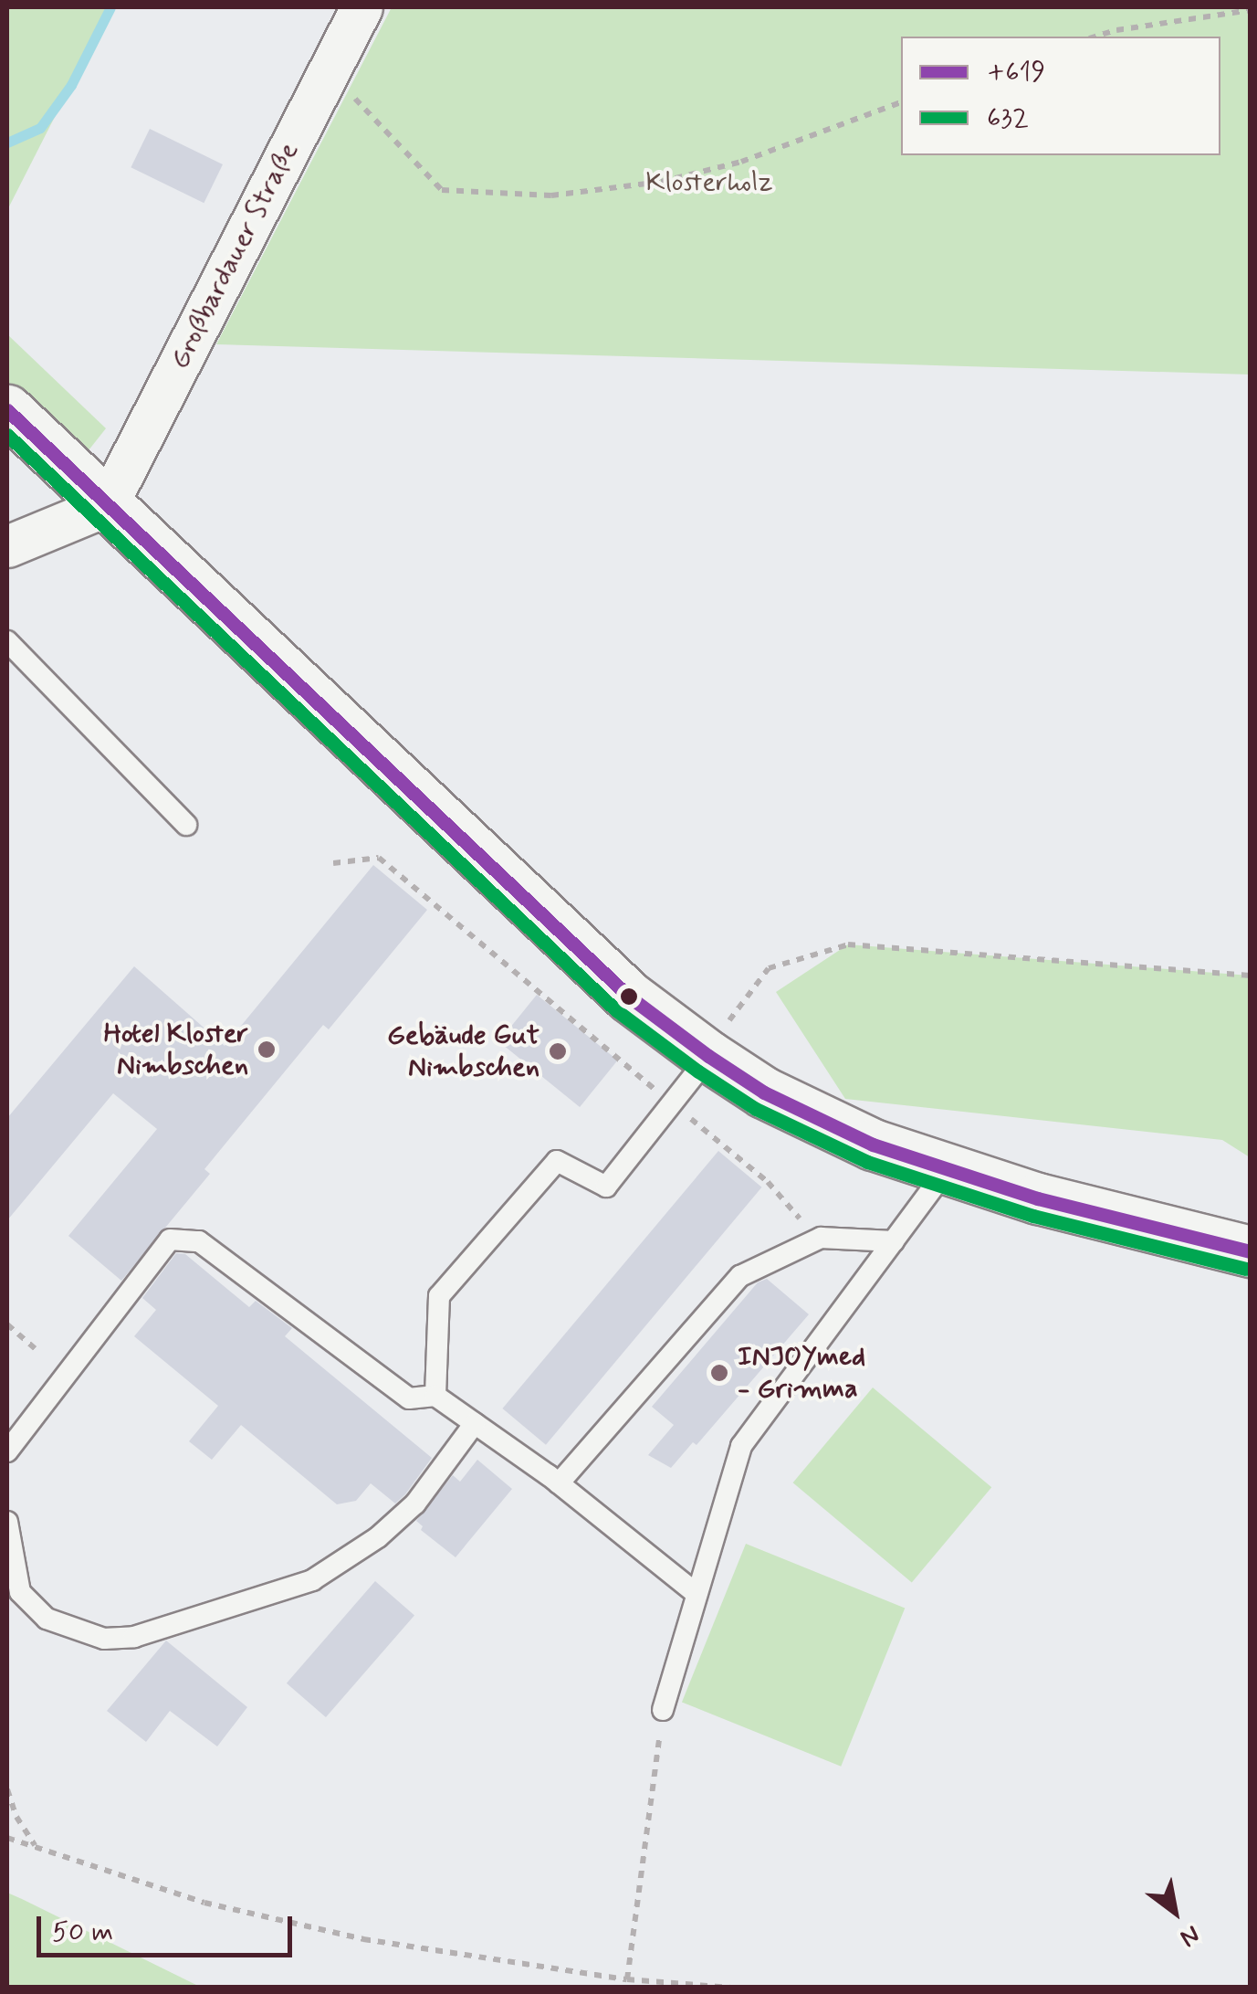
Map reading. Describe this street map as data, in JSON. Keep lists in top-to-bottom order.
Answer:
{
  "streets": {
    "street": ["Großbardauer Straße"]
  },
  "parks": ["Klosterholz"],
  "places": ["Hotel Kloster Nimbschen", "Gebäude Gut Nimbschen", "INJOYmed - Grimma"],
  "lines": ["transit line +619", "transit line 632"],
  "legend": ["+619", "632"],
  "scale_bar": "50 m",
  "north": "bottom right"
}
